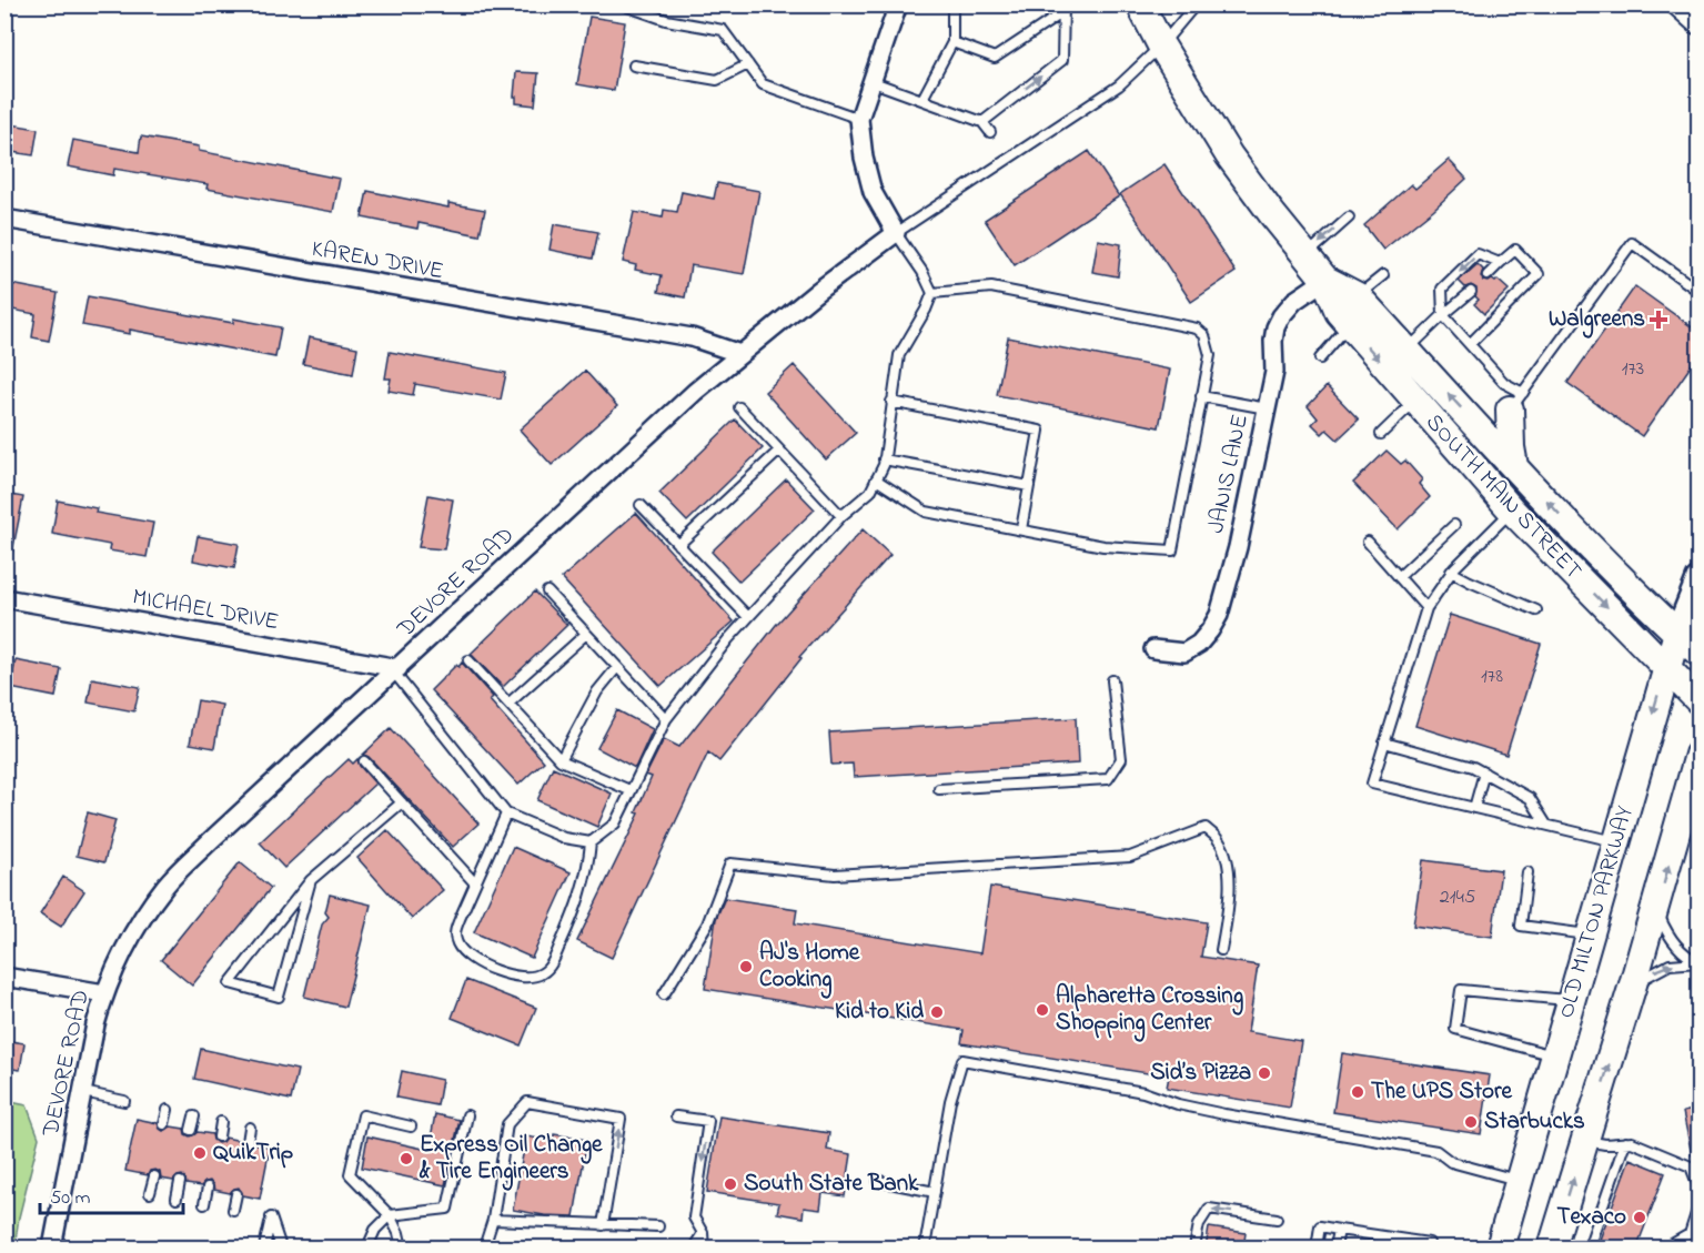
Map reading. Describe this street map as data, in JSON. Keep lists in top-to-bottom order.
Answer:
{
  "streets": {
    "highway": ["SOUTH MAIN STREET", "OLD MILTON PARKWAY"],
    "street": [
      "KAREN DRIVE",
      "JANIS LANE",
      "DEVORE ROAD",
      "MICHAEL DRIVE"
    ]
  },
  "crossings": [
    ["KAREN DRIVE", "DEVORE ROAD"],
    ["JANIS LANE", "SOUTH MAIN STREET"],
    ["SOUTH MAIN STREET", "OLD MILTON PARKWAY"],
    ["DEVORE ROAD", "MICHAEL DRIVE"]
  ],
  "places": {
    "health": ["Walgreens"],
    "other": [
      "AJ's Home Cooking",
      "Alpharetta Crossing Shopping Center",
      "Kid to Kid",
      "Sid’s Pizza",
      "The UPS Store",
      "Starbucks",
      "QuikTrip",
      "Express Oil Change & Tire Engineers",
      "South State Bank",
      "Texaco"
    ]
  },
  "house_numbers": ["173", "178", "2145"],
  "scale_bar": "50 m"
}
